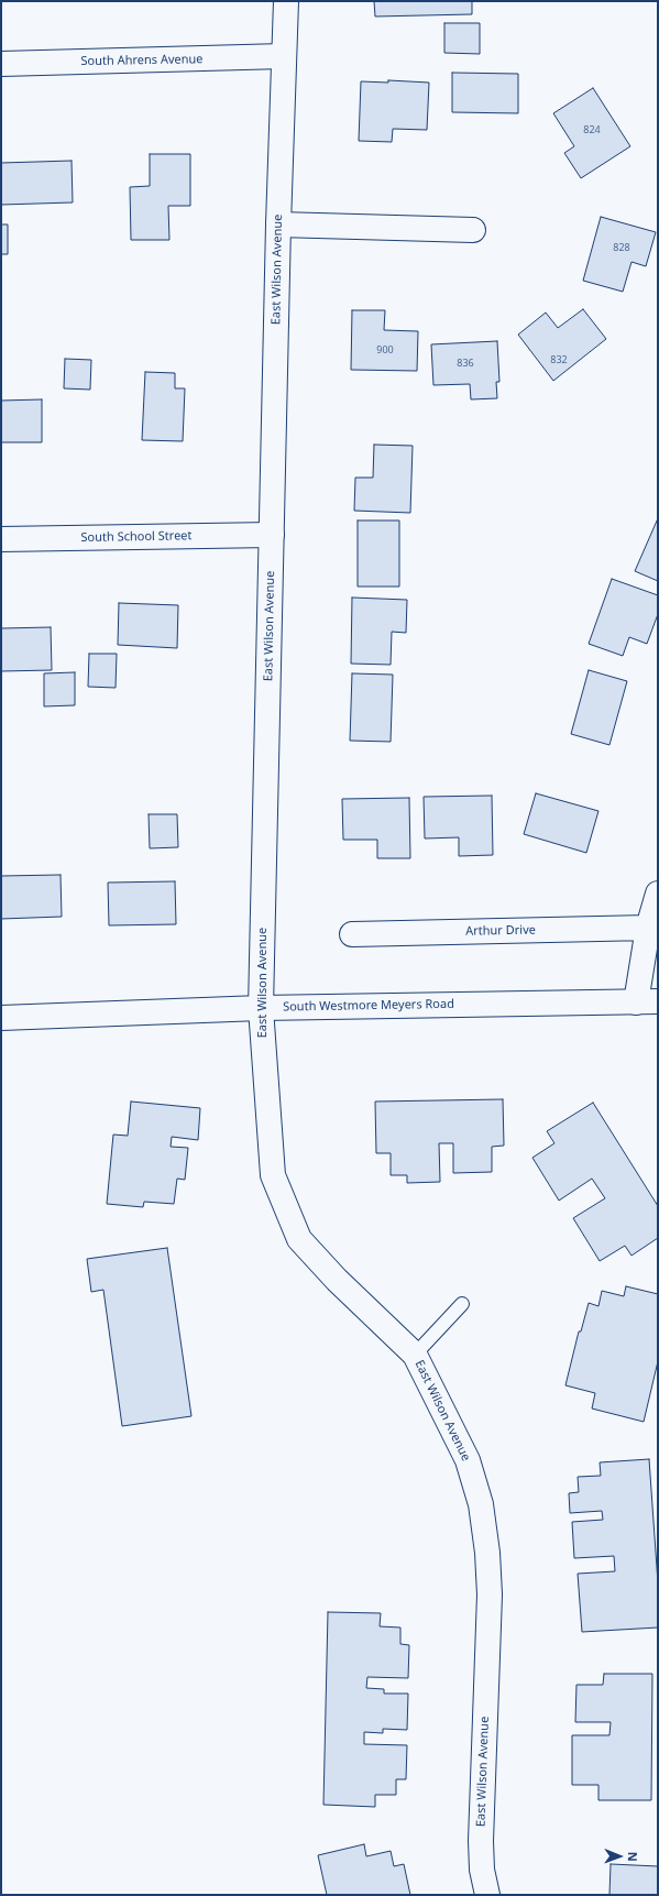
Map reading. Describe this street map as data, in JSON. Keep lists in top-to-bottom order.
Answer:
{
  "streets": {
    "street": [
      "South Ahrens Avenue",
      "East Wilson Avenue",
      "South School Street",
      "Arthur Drive",
      "South Westmore Meyers Road"
    ]
  },
  "crossings": [
    ["South Ahrens Avenue", "East Wilson Avenue"],
    ["East Wilson Avenue", "South School Street"],
    ["East Wilson Avenue", "South Westmore Meyers Road"]
  ],
  "house_numbers": [
    "824",
    "828",
    "900",
    "832",
    "836"
  ],
  "north": "right"
}
